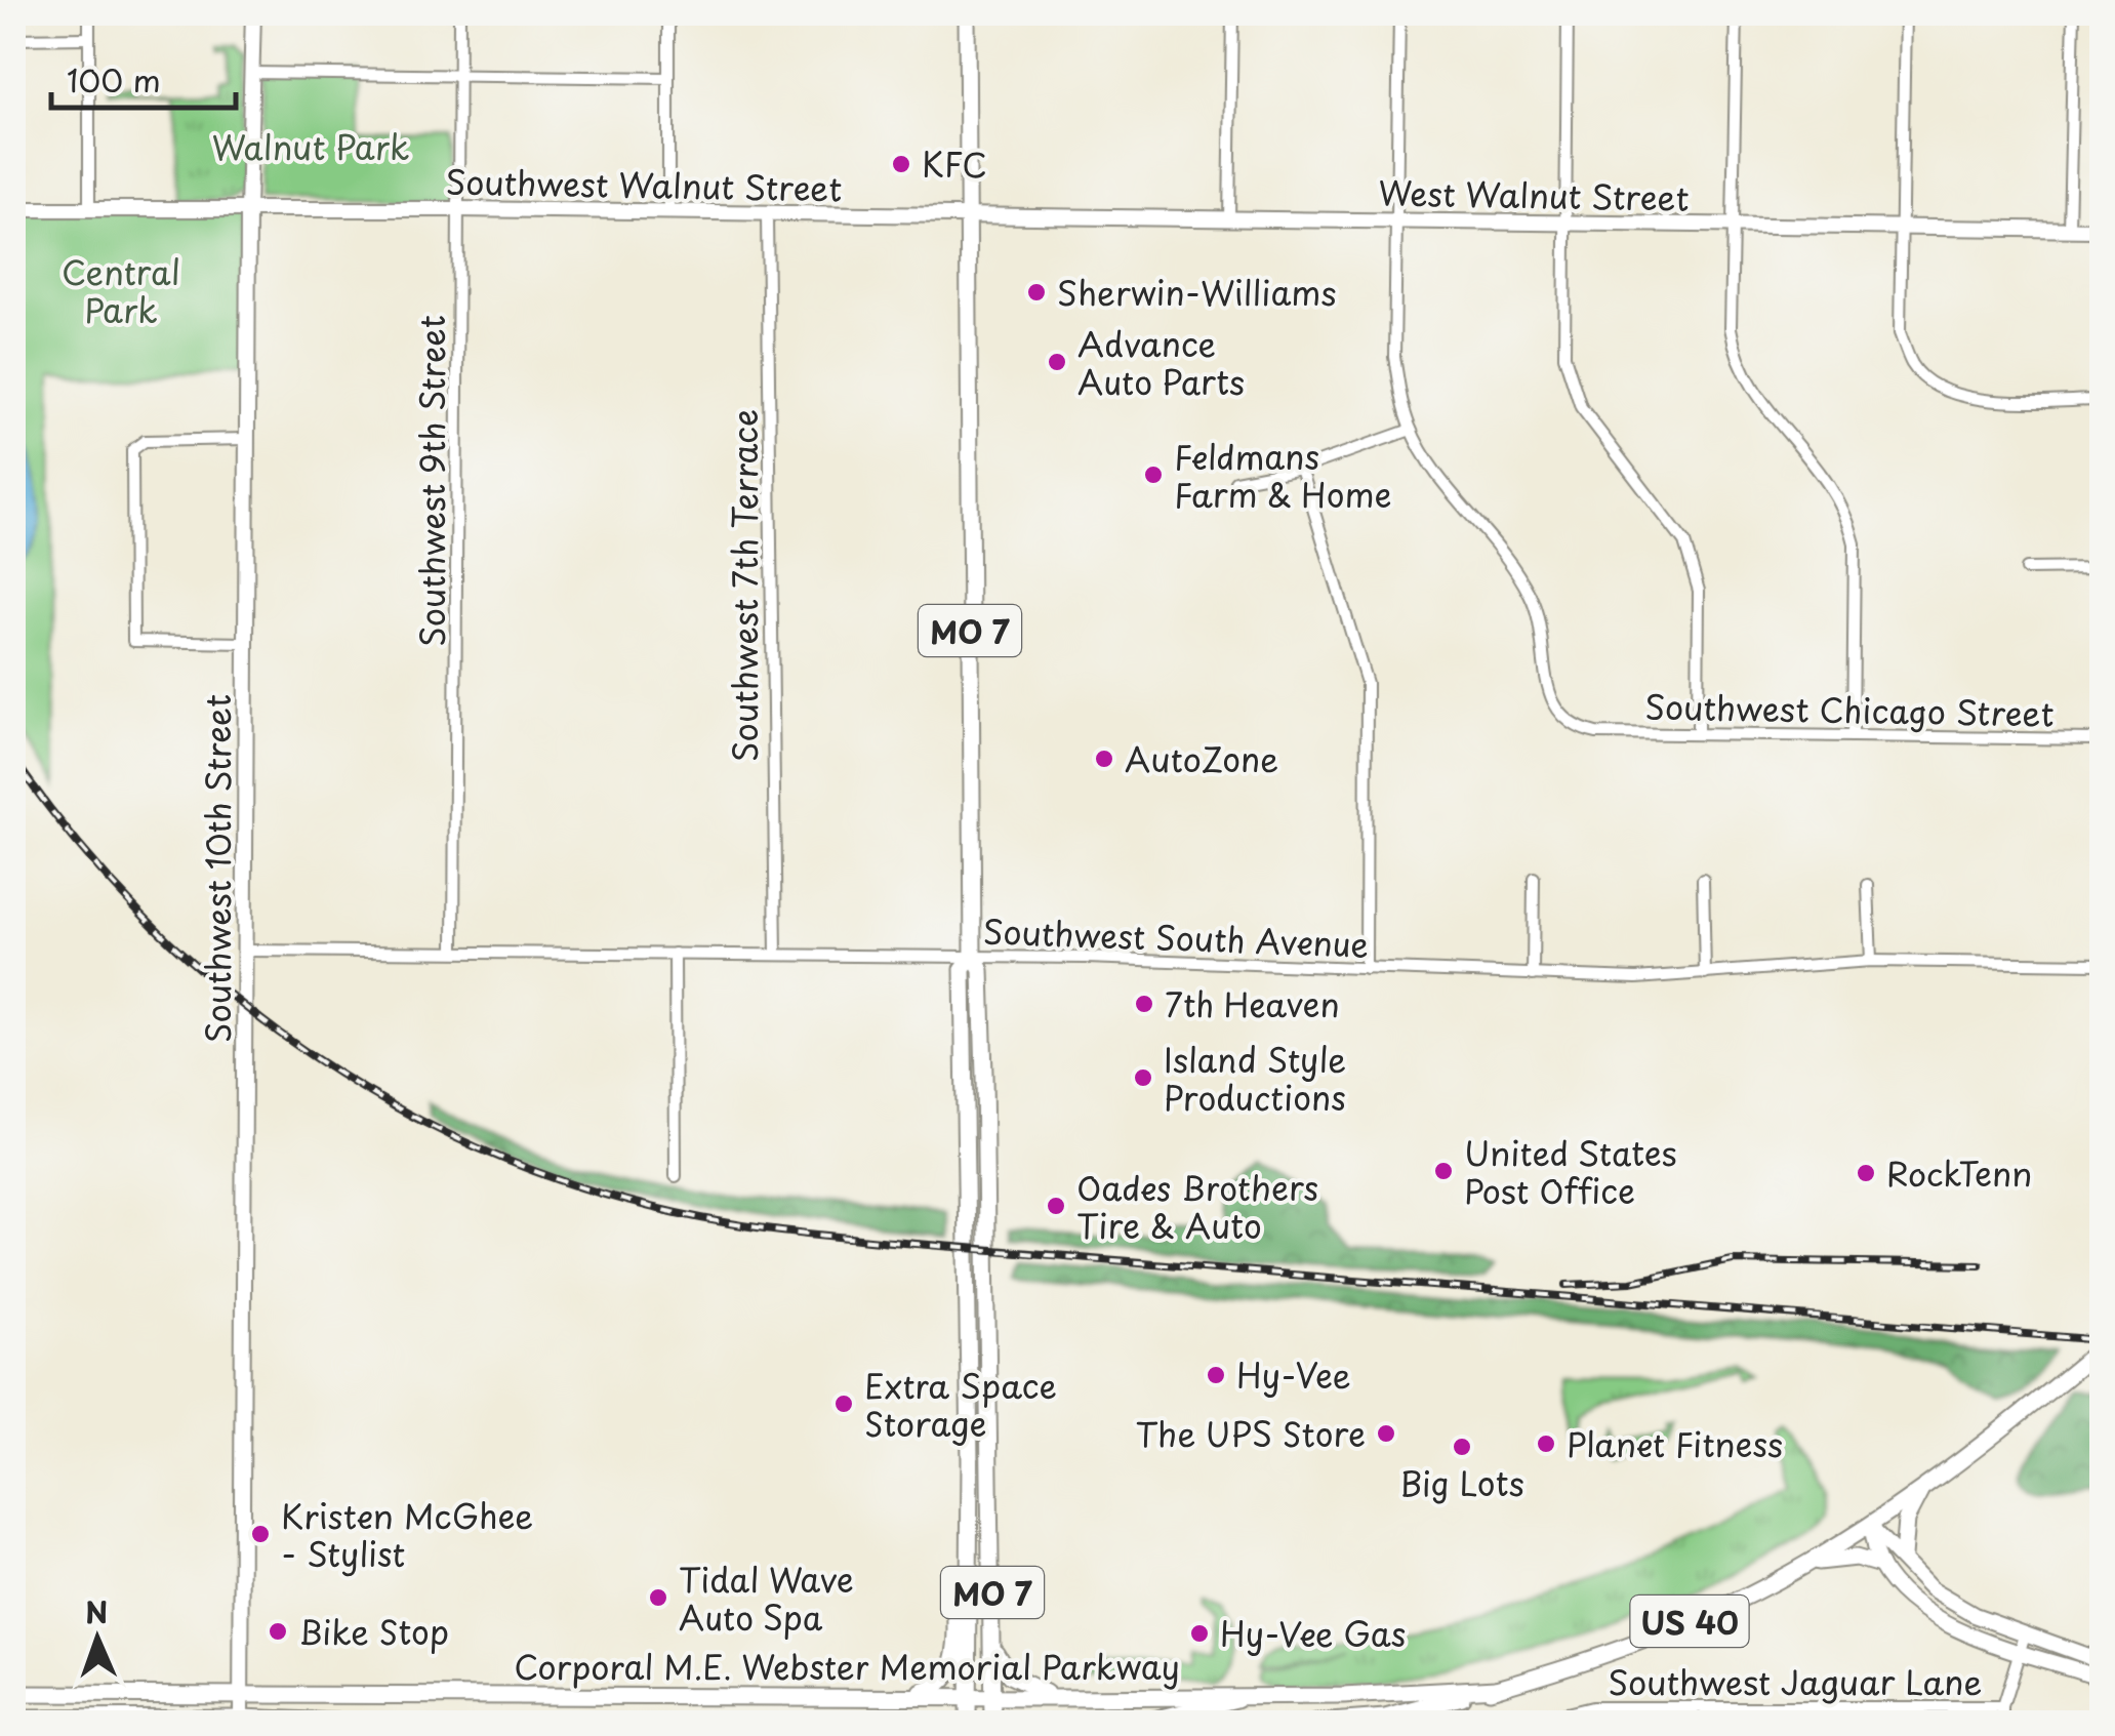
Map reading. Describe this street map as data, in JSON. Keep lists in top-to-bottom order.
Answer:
{
  "streets": {
    "main road": ["MO 7", "US 40", "Corporal M.E. Webster Memorial Parkway"],
    "street": [
      "Southwest Walnut Street",
      "West Walnut Street",
      "Southwest 9th Street",
      "Southwest 7th Terrace",
      "Southwest Chicago Street",
      "Southwest 10th Street",
      "Southwest South Avenue",
      "Southwest Jaguar Lane"
    ]
  },
  "crossings": [
    ["Southwest Walnut Street", "West Walnut Street"],
    ["Southwest Walnut Street", "Southwest 9th Street"],
    ["Southwest Walnut Street", "Southwest 7th Terrace"],
    ["Southwest Walnut Street", "MO 7"],
    ["Southwest Walnut Street", "Southwest 10th Street"],
    ["West Walnut Street", "MO 7"],
    ["Southwest 9th Street", "Southwest South Avenue"],
    ["Southwest 7th Terrace", "Southwest South Avenue"],
    ["MO 7", "Southwest South Avenue"],
    ["MO 7", "Corporal M.E. Webster Memorial Parkway"],
    ["Southwest 10th Street", "Southwest South Avenue"],
    ["Southwest 10th Street", "Corporal M.E. Webster Memorial Parkway"],
    ["US 40", "Corporal M.E. Webster Memorial Parkway"]
  ],
  "parks": ["Walnut Park", "Central Park"],
  "places": [
    "KFC",
    "Sherwin-Williams",
    "Advance Auto Parts",
    "Feldmans Farm & Home",
    "AutoZone",
    "7th Heaven",
    "Island Style Productions",
    "United States Post Office",
    "RockTenn",
    "Oades Brothers Tire & Auto",
    "Hy-Vee",
    "Extra Space Storage",
    "The UPS Store",
    "Planet Fitness",
    "Big Lots",
    "Kristen McGhee - Stylist",
    "Tidal Wave Auto Spa",
    "Bike Stop",
    "Hy-Vee Gas"
  ],
  "scale_bar": "100 m",
  "north": "top"
}
